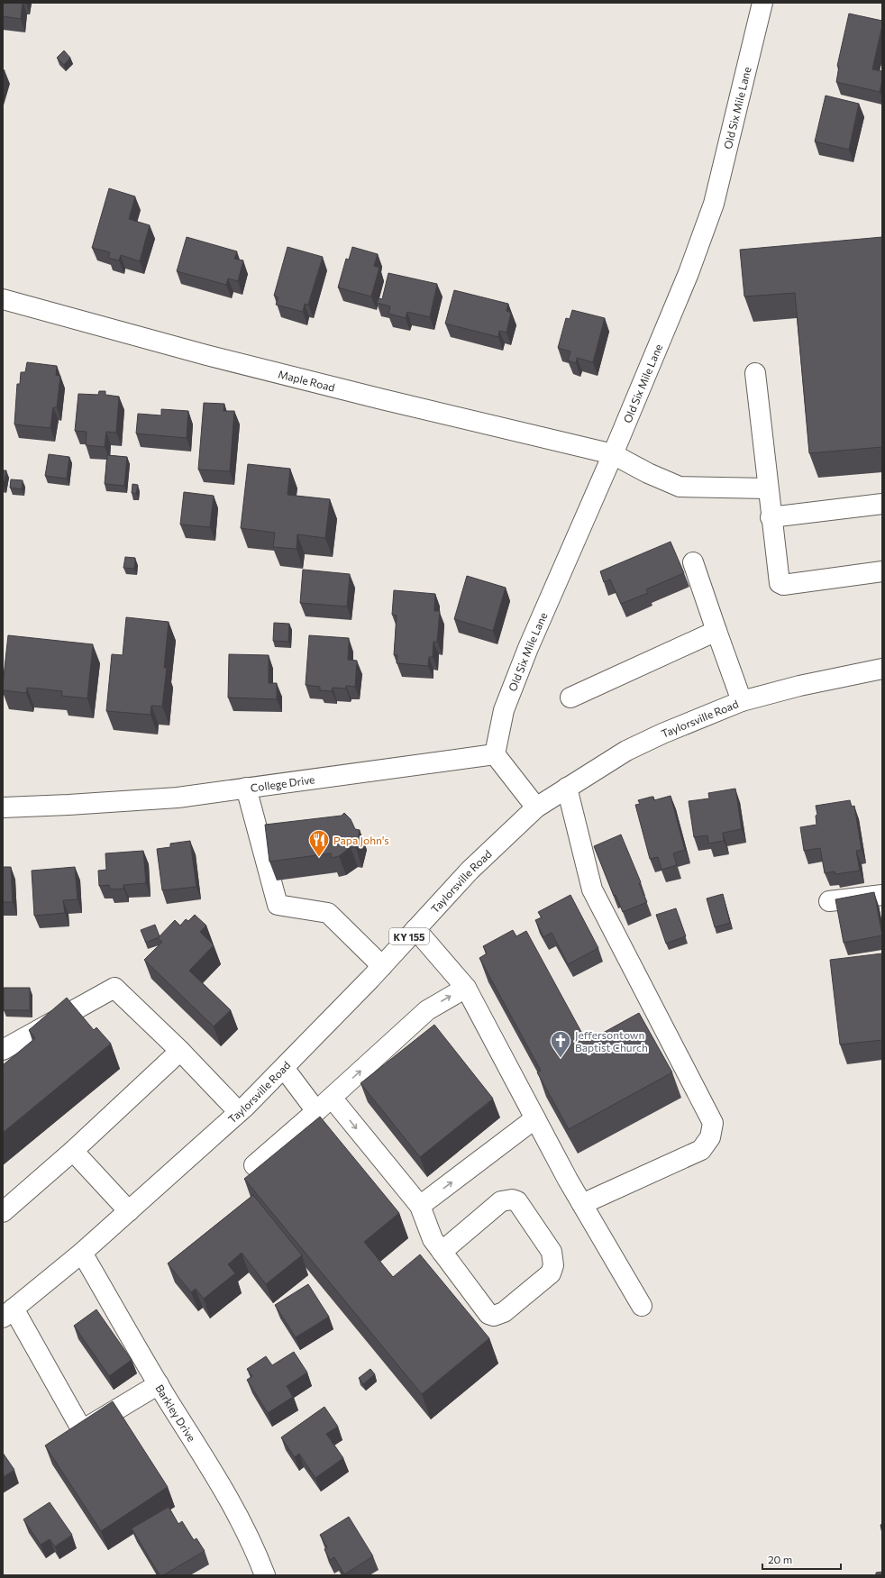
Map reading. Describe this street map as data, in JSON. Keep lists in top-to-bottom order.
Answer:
{
  "streets": {
    "street": [
      "Old Six Mile Lane",
      "Maple Road",
      "Taylorsville Road",
      "College Drive",
      "KY 155",
      "Barkley Drive"
    ]
  },
  "crossings": [
    ["Old Six Mile Lane", "Maple Road"],
    ["Old Six Mile Lane", "College Drive"],
    ["Taylorsville Road", "Barkley Drive"]
  ],
  "places": {
    "restaurant": ["Papa John's"],
    "church": ["Jeffersontown Baptist Church"]
  },
  "scale_bar": "20 m"
}
